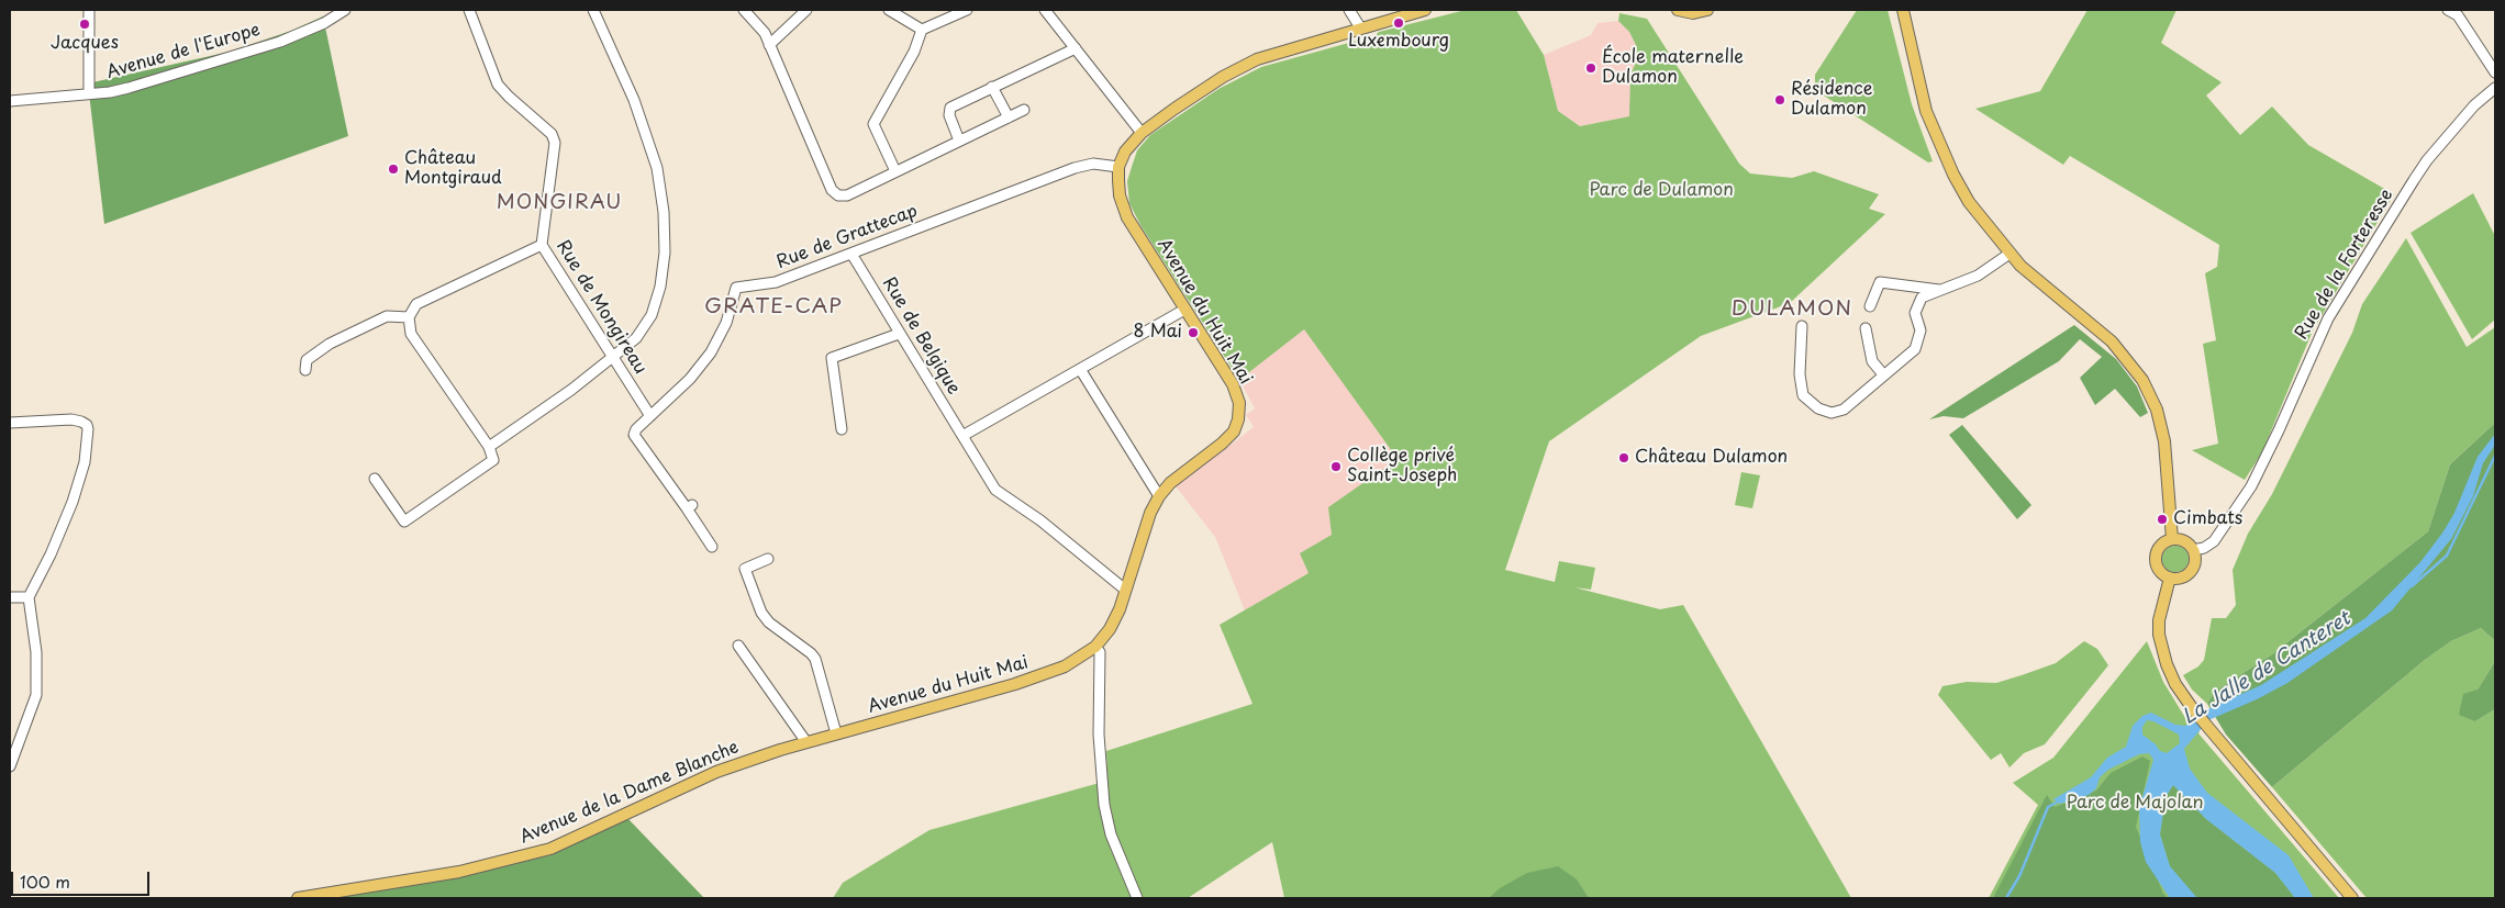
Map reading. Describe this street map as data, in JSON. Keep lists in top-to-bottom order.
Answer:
{
  "streets": {
    "main road": ["Avenue du Huit Mai", "Avenue de la Dame Blanche"],
    "street": [
      "Avenue de l'Europe",
      "Rue de Grattecap",
      "Rue de la Forteresse",
      "Rue de Mongireau",
      "Rue de Belgique"
    ]
  },
  "crossings": [
    ["Rue de Grattecap", "Rue de Mongireau"],
    ["Rue de Grattecap", "Avenue du Huit Mai"],
    ["Rue de Grattecap", "Rue de Belgique"],
    ["Avenue du Huit Mai", "Rue de Belgique"],
    ["Avenue du Huit Mai", "Avenue de la Dame Blanche"]
  ],
  "districts": ["MONGIRAU", "GRATE-CAP", "DULAMON"],
  "water": ["La Jalle de Canteret"],
  "parks": ["Parc de Dulamon", "Parc de Majolan"],
  "places": [
    "Luxembourg",
    "Jacques",
    "École maternelle Dulamon",
    "Résidence Dulamon",
    "Château Montgiraud",
    "8 Mai",
    "Château Dulamon",
    "Collège privé Saint-Joseph",
    "Cimbats"
  ],
  "scale_bar": "100 m"
}
